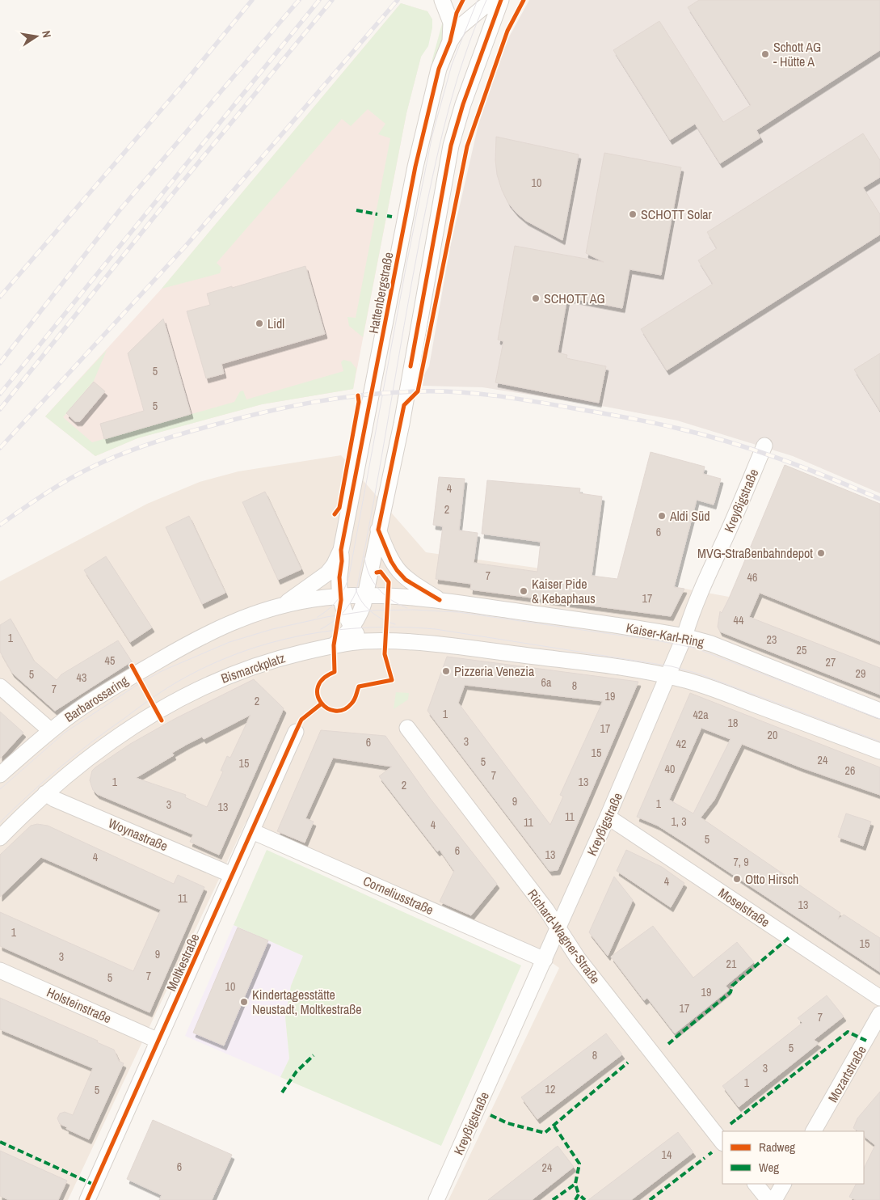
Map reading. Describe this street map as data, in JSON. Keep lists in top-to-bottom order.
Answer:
{
  "streets": {
    "street": [
      "Hattenbergstraße",
      "Kreyßigstraße",
      "Kaiser-Karl-Ring",
      "Bismarckplatz",
      "Barbarossaring",
      "Woynastraße",
      "Corneliusstraße",
      "Moselstraße",
      "Richard-Wagner-Straße",
      "Moltkestraße",
      "Holsteinstraße",
      "Mozartstraße"
    ]
  },
  "crossings": [
    ["Kreyßigstraße", "Kaiser-Karl-Ring"],
    ["Kreyßigstraße", "Bismarckplatz"],
    ["Kreyßigstraße", "Corneliusstraße"],
    ["Kreyßigstraße", "Moselstraße"],
    ["Kreyßigstraße", "Richard-Wagner-Straße"],
    ["Bismarckplatz", "Woynastraße"],
    ["Woynastraße", "Moltkestraße"],
    ["Corneliusstraße", "Moltkestraße"],
    ["Moltkestraße", "Holsteinstraße"]
  ],
  "places": [
    "Schott AG - Hütte A",
    "SCHOTT Solar",
    "SCHOTT AG",
    "Lidl",
    "Aldi Süd",
    "MVG-Straßenbahndepot",
    "Kaiser Pide & Kebaphaus",
    "Pizzeria Venezia",
    "Otto Hirsch",
    "Kindertagesstätte Neustadt, Moltkestraße"
  ],
  "house_numbers": [
    "10",
    "5",
    "5",
    "4",
    "2",
    "6",
    "7",
    "46",
    "17",
    "44",
    "1",
    "23",
    "25",
    "45",
    "27",
    "29",
    "5",
    "43",
    "6a",
    "8",
    "7",
    "19",
    "2",
    "1",
    "42a",
    "18",
    "17",
    "20",
    "3",
    "6",
    "42",
    "15",
    "24",
    "5",
    "15",
    "40",
    "26",
    "7",
    "1",
    "13",
    "2",
    "9",
    "1",
    "3",
    "13",
    "11",
    "1, 3",
    "11",
    "4",
    "5",
    "6",
    "13",
    "4",
    "7, 9",
    "4",
    "11",
    "13",
    "1",
    "15",
    "9",
    "3",
    "21",
    "7",
    "5",
    "10",
    "19",
    "17",
    "7",
    "5",
    "8",
    "3",
    "1",
    "12",
    "5",
    "14",
    "6",
    "24"
  ],
  "legend": ["Radweg", "Weg"],
  "north": "right"
}
